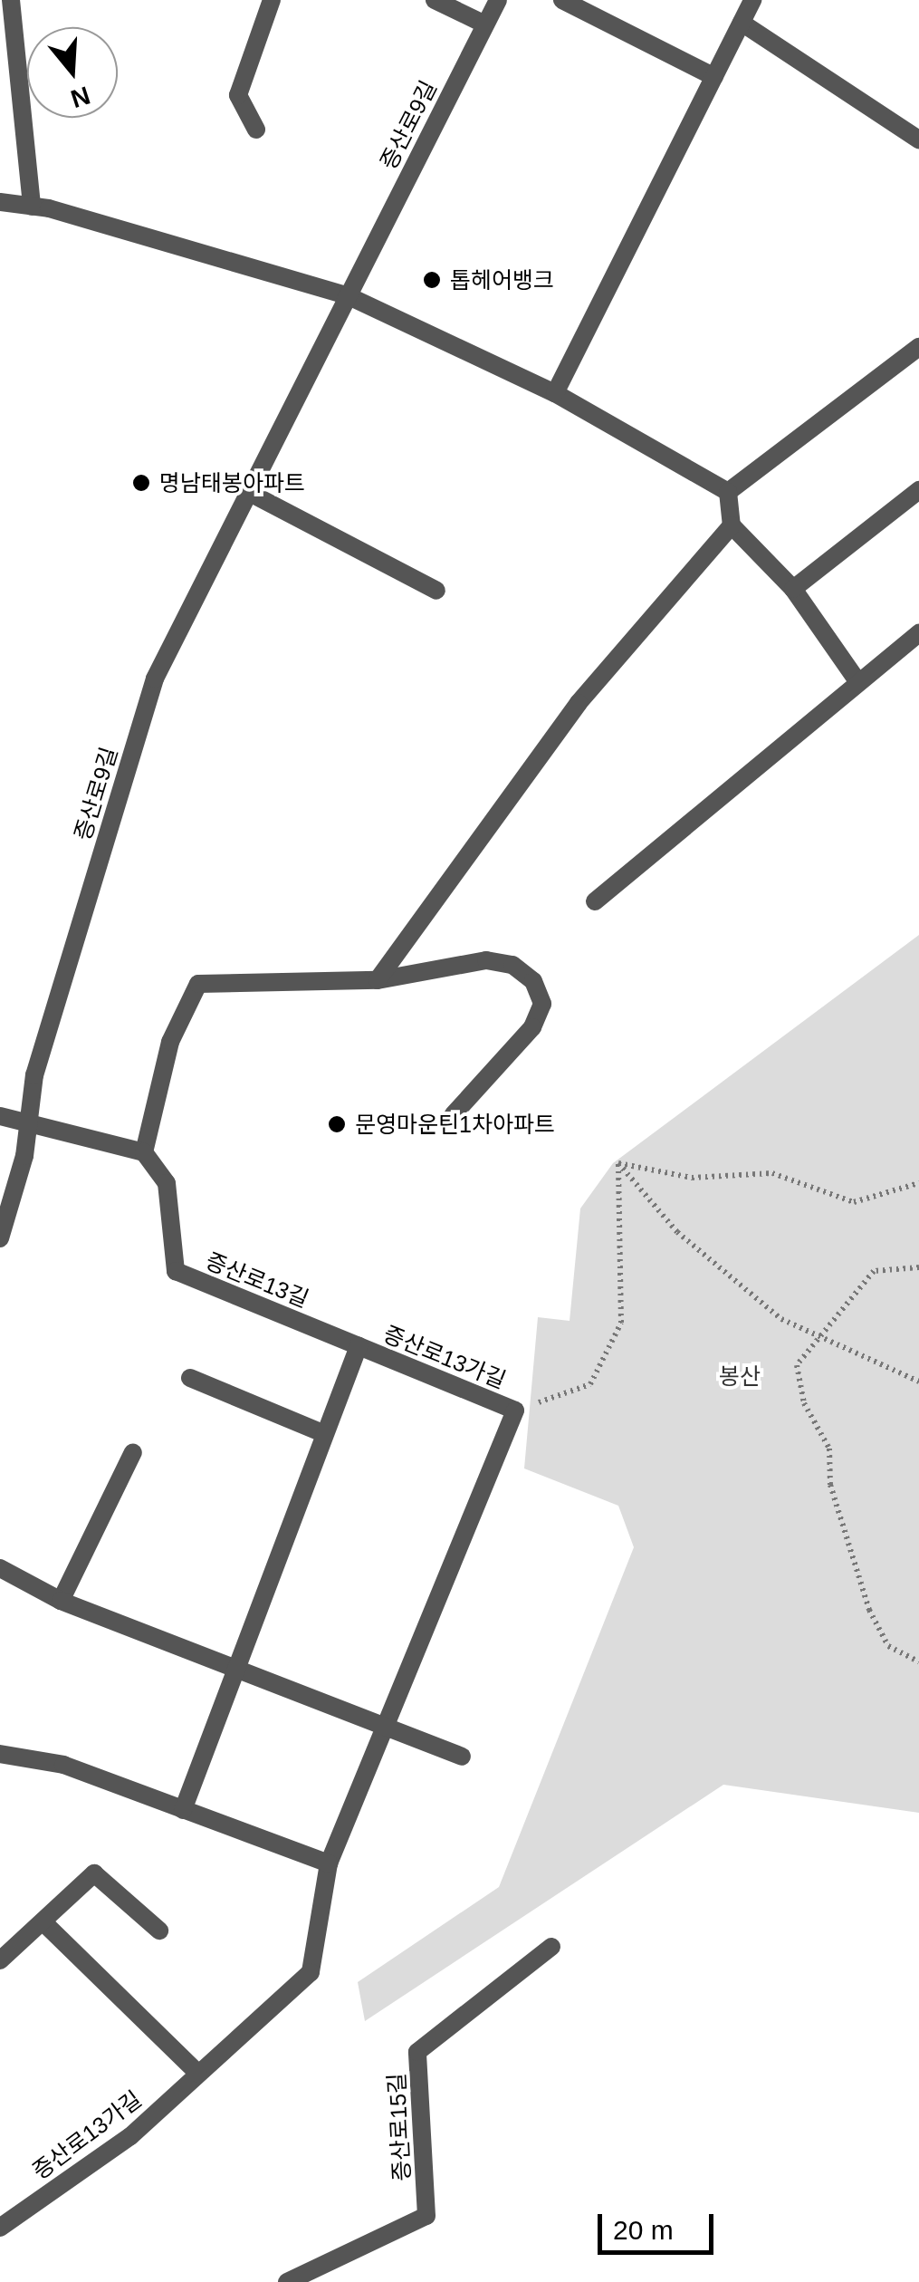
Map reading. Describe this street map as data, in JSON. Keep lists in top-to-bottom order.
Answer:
{
  "streets": {
    "street": [
      "증산로9길",
      "증산로13길",
      "증산로13가길",
      "증산로15길"
    ]
  },
  "crossings": [
    ["증산로13길", "증산로13가길"]
  ],
  "parks": ["봉산"],
  "places": ["톱헤어뱅크", "명남태봉아파트", "문영마운틴1차아파트"],
  "scale_bar": "20 m",
  "north": "bottom"
}
